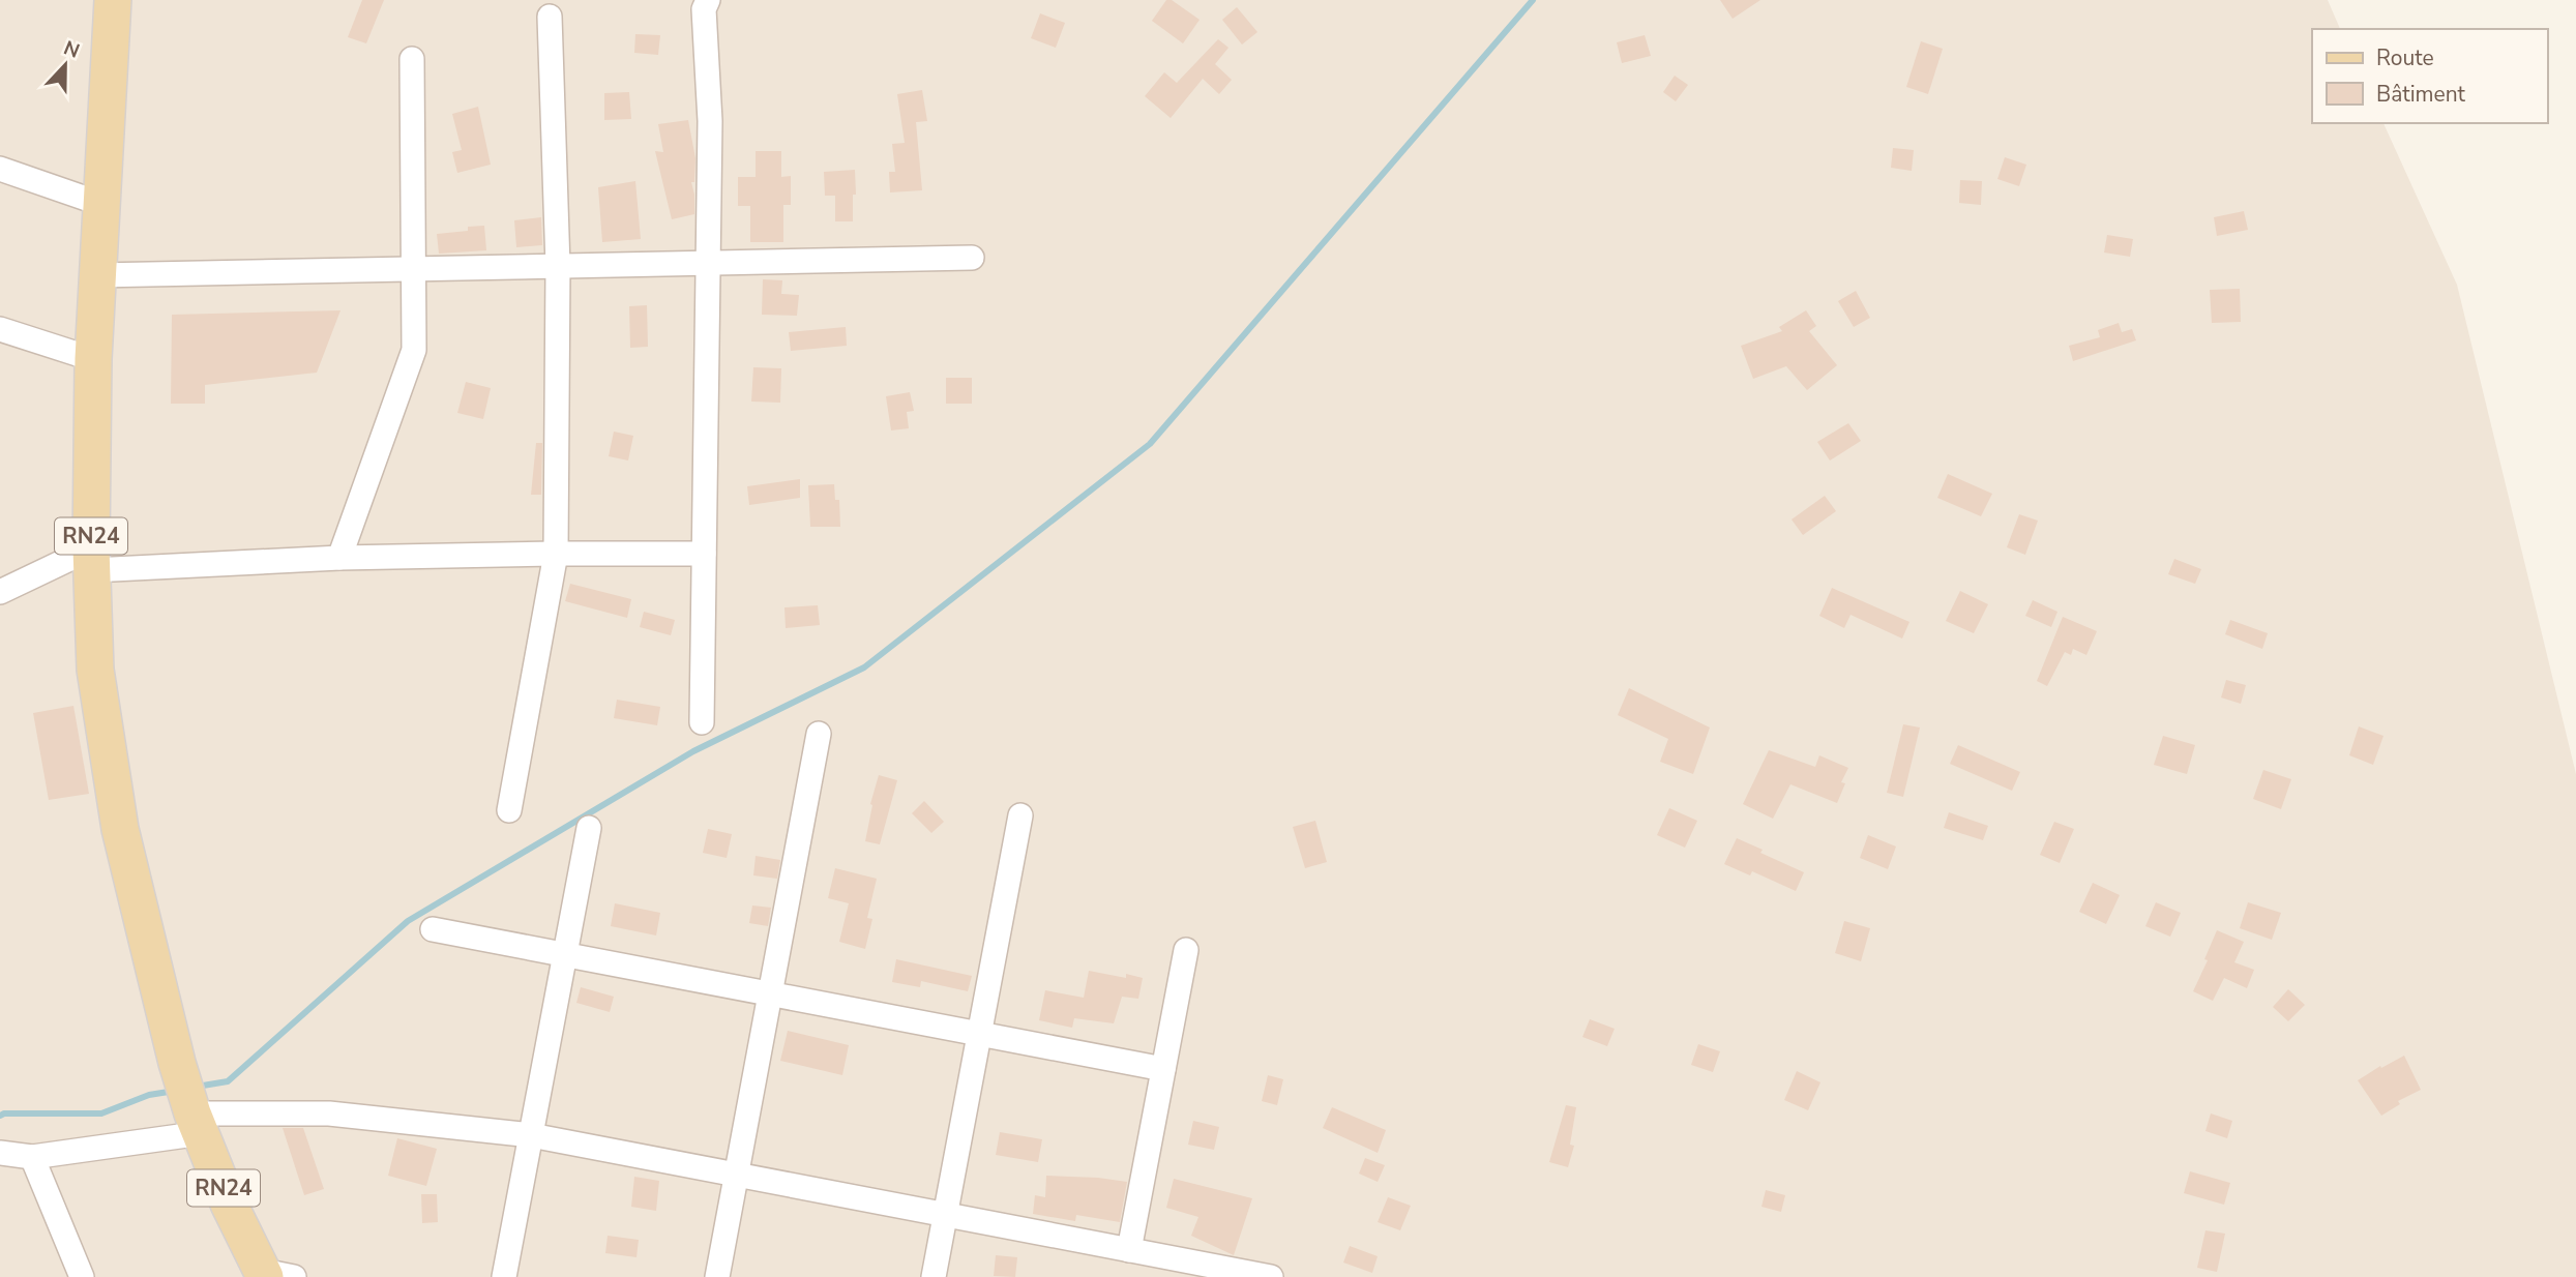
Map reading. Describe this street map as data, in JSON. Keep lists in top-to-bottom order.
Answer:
{
  "streets": {
    "main road": ["RN24"]
  },
  "legend": ["Route", "Bâtiment"],
  "north": "top"
}
